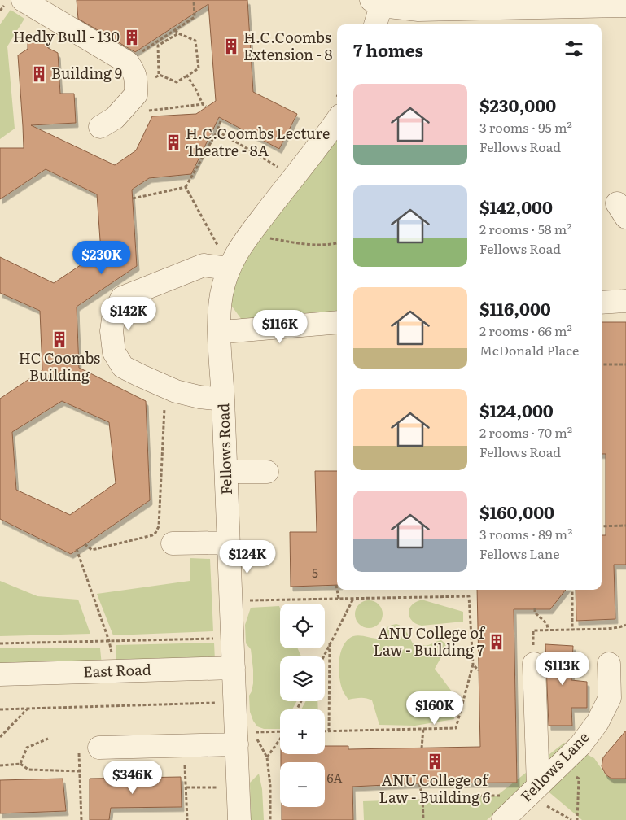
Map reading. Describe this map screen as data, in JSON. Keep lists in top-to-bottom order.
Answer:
{
  "streets": {
    "street": ["Fellows Road", "East Road", "Fellows Lane"]
  },
  "crossings": [
    ["Fellows Road", "East Road"]
  ],
  "places": {
    "building": [
      "Hedly Bull - 130",
      "H.C.Coombs Extension - 8",
      "Building 9",
      "H.C.Coombs Lecture Theatre - 8A",
      "HC Coombs Building",
      "ANU College of Law - Building 7",
      "ANU College of Law - Building 6"
    ]
  },
  "house_numbers": ["5", "6A"],
  "page": {
    "heading": "7 homes",
    "list": [
      {
        "name": "$230,000",
        "note": "3 rooms · 95 m² · Fellows Road"
      },
      {
        "name": "$142,000",
        "note": "2 rooms · 58 m² · Fellows Road"
      },
      {
        "name": "$116,000",
        "note": "2 rooms · 66 m² · McDonald Place"
      },
      {
        "name": "$124,000",
        "note": "2 rooms · 70 m² · Fellows Road"
      },
      {
        "name": "$160,000",
        "note": "3 rooms · 89 m² · Fellows Lane"
      }
    ],
    "price": [
      "$230K",
      "$142K",
      "$116K",
      "$124K",
      "$113K",
      "$160K",
      "$346K"
    ],
    "map_buttons": ["+", "−"]
  }
}
